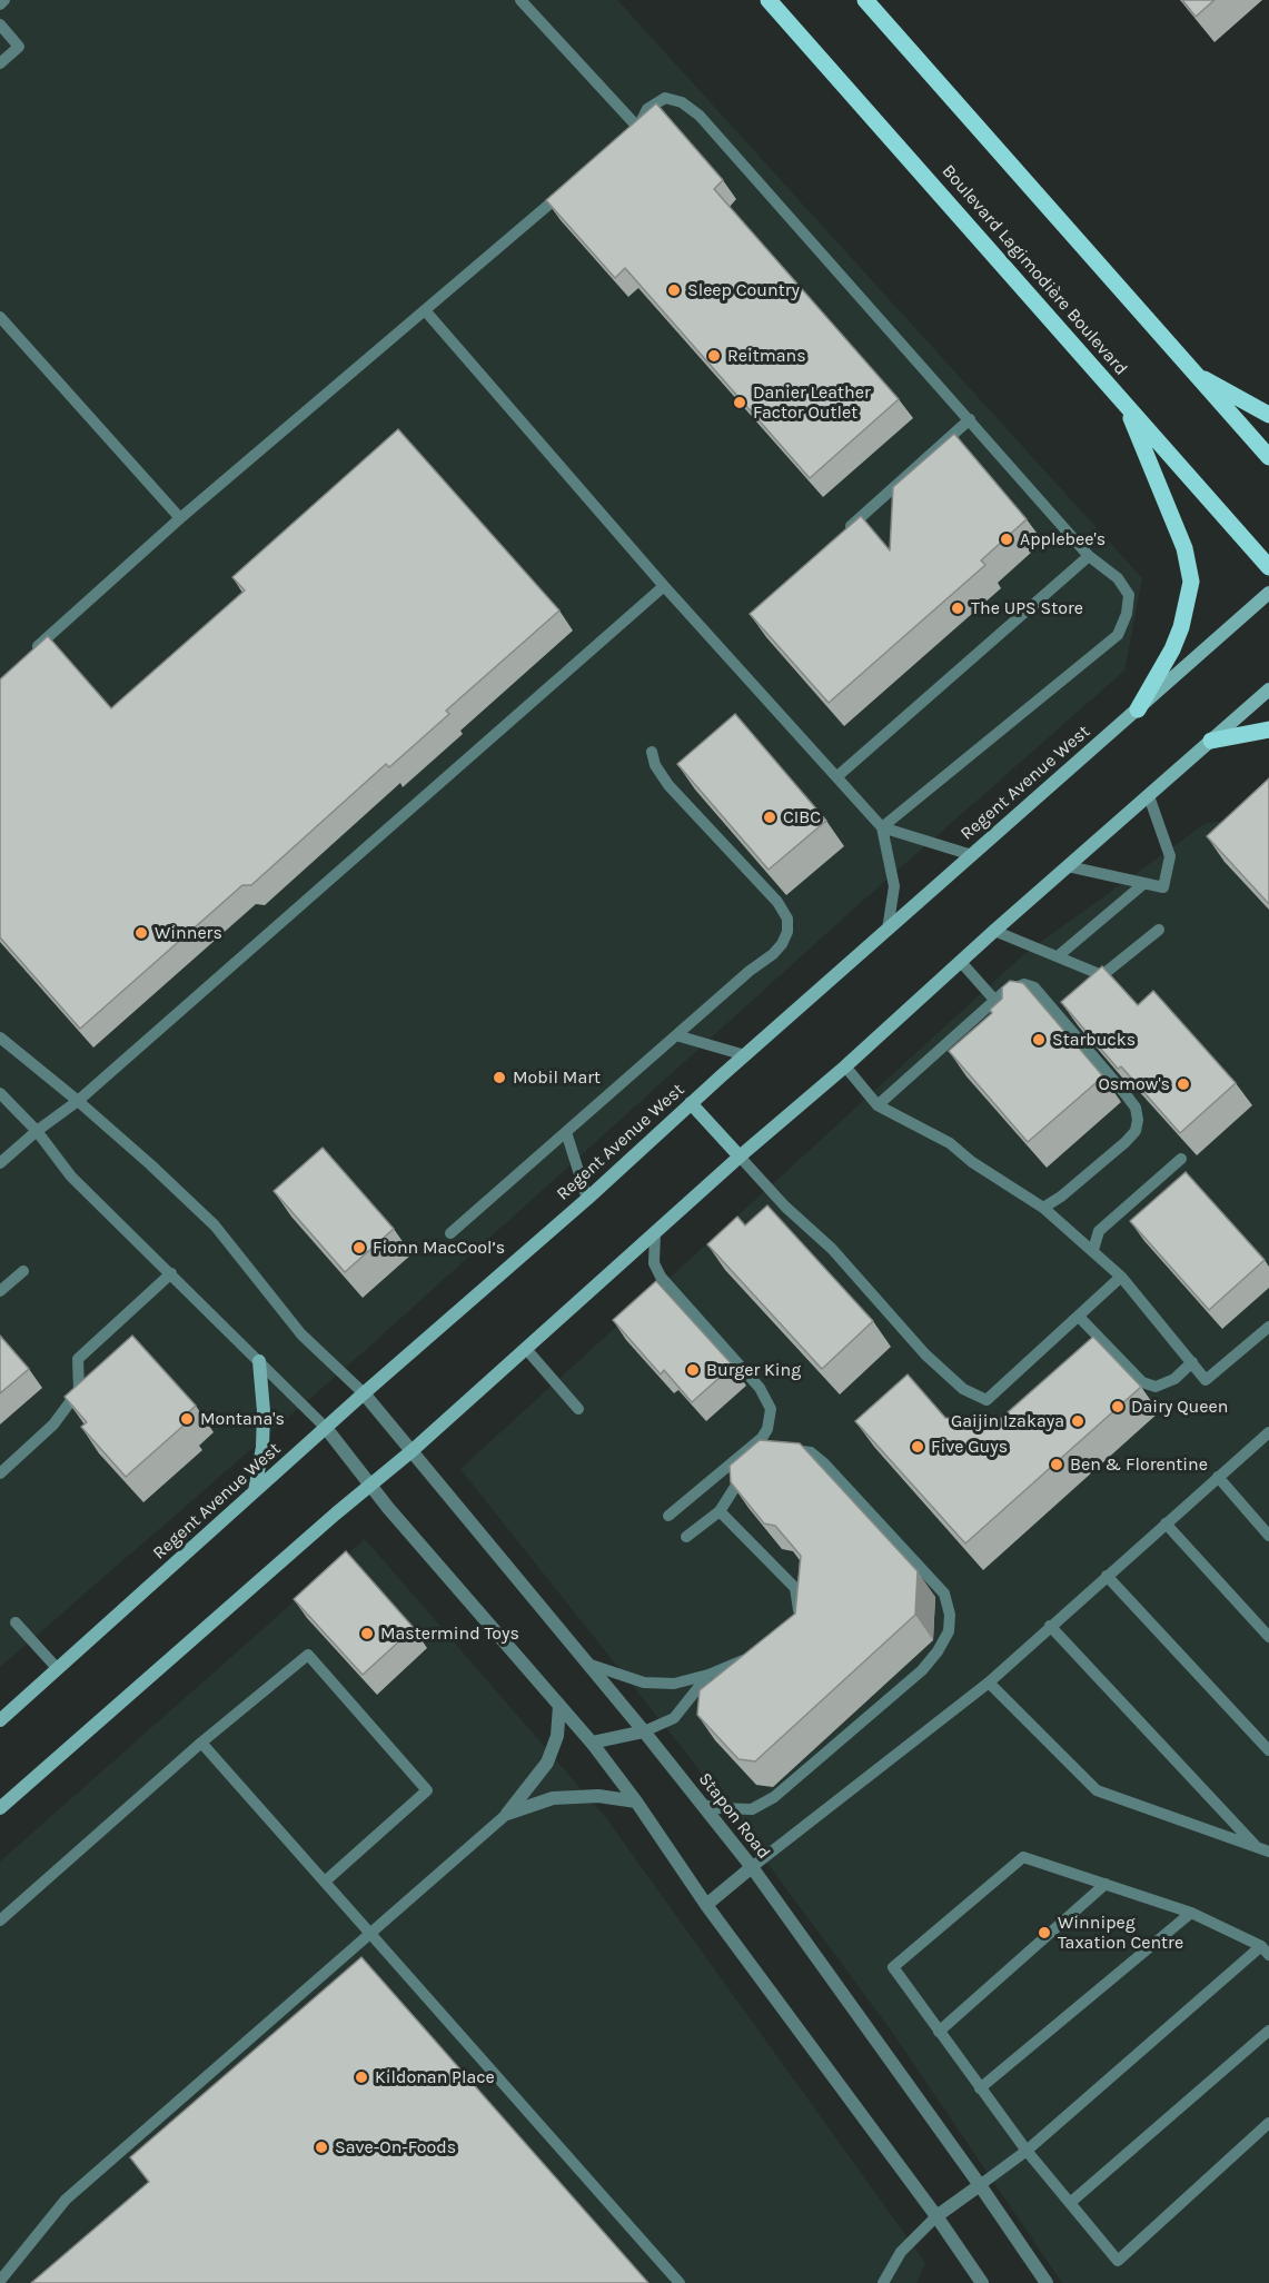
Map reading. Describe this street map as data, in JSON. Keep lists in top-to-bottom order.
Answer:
{
  "streets": {
    "main road": ["Boulevard Lagimodière Boulevard", "Regent Avenue West"],
    "street": ["Stapon Road"]
  },
  "crossings": [
    ["Regent Avenue West", "Stapon Road"]
  ],
  "places": [
    "Sleep Country",
    "Reitmans",
    "Danier Leather Factor Outlet",
    "Applebee's",
    "The UPS Store",
    "CIBC",
    "Winners",
    "Starbucks",
    "Mobil Mart",
    "Osmow's",
    "Fionn MacCool’s",
    "Burger King",
    "Dairy Queen",
    "Montana's",
    "Gaijin Izakaya",
    "Five Guys",
    "Ben & Florentine",
    "Mastermind Toys",
    "Winnipeg Taxation Centre",
    "Kildonan Place",
    "Save-On-Foods"
  ]
}
